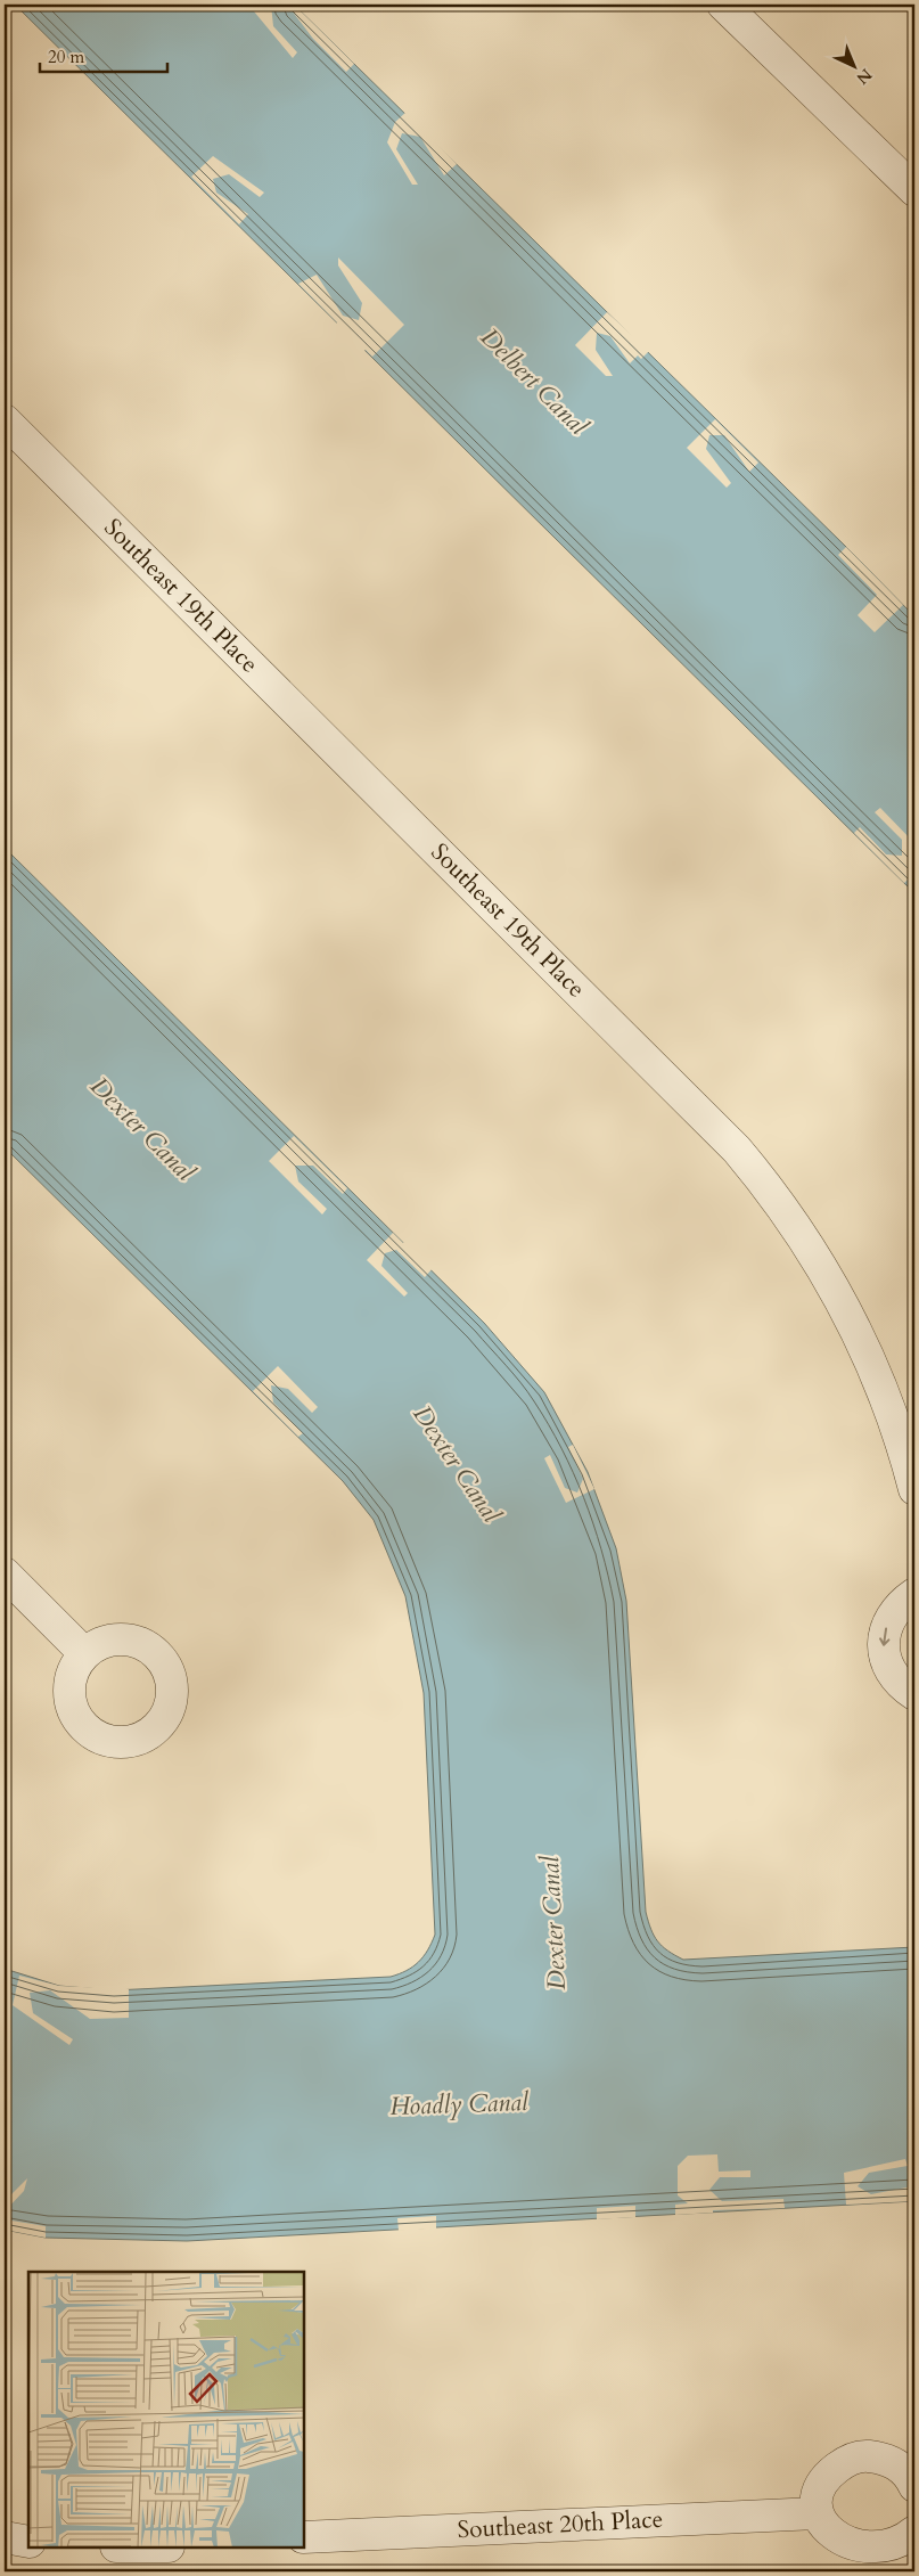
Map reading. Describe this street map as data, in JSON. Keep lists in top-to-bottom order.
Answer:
{
  "streets": {
    "street": ["Southeast 19th Place", "Southeast 20th Place"]
  },
  "water": ["Delbert Canal", "Dexter Canal", "Hoadly Canal"],
  "scale_bar": "20 m",
  "north": "bottom right"
}
